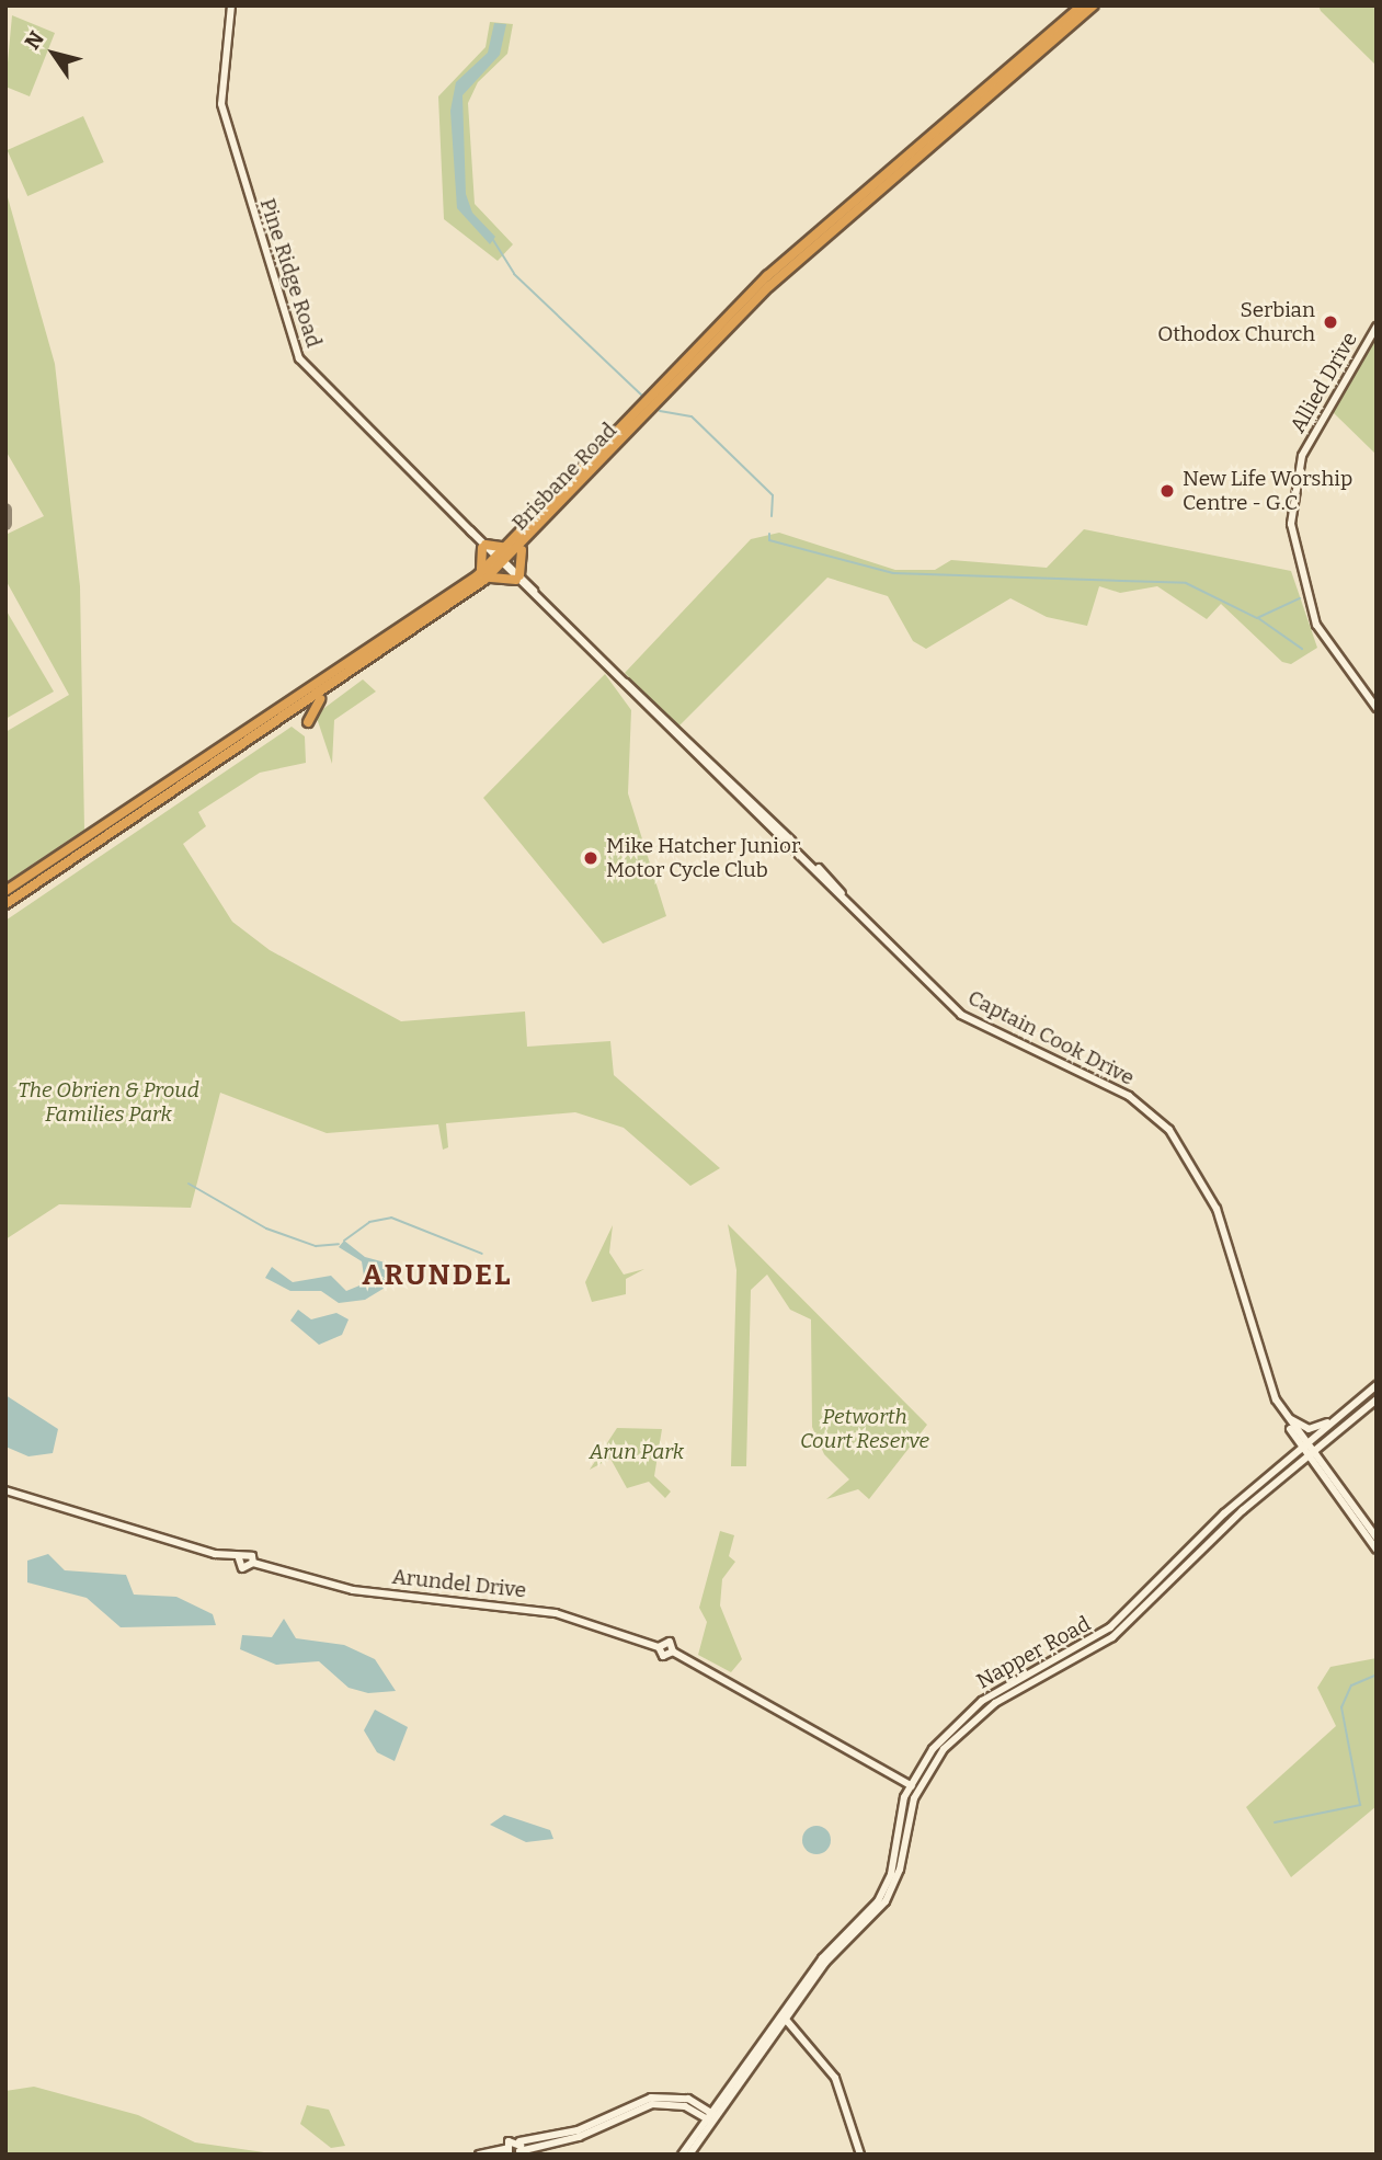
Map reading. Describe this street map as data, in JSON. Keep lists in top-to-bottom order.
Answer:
{
  "streets": {
    "highway": ["Brisbane Road"],
    "street": [
      "Pine Ridge Road",
      "Allied Drive",
      "Captain Cook Drive",
      "Arundel Drive",
      "Napper Road"
    ]
  },
  "crossings": [
    ["Pine Ridge Road", "Brisbane Road"],
    ["Pine Ridge Road", "Captain Cook Drive"],
    ["Brisbane Road", "Captain Cook Drive"],
    ["Captain Cook Drive", "Napper Road"],
    ["Arundel Drive", "Napper Road"]
  ],
  "districts": ["ARUNDEL"],
  "parks": ["The Obrien & Proud Families Park", "Petworth Court Reserve", "Arun Park"],
  "places": ["Serbian Othodox Church", "New Life Worship Centre - G.C", "Mike Hatcher Junior Motor Cycle Club"],
  "north": "top left"
}
